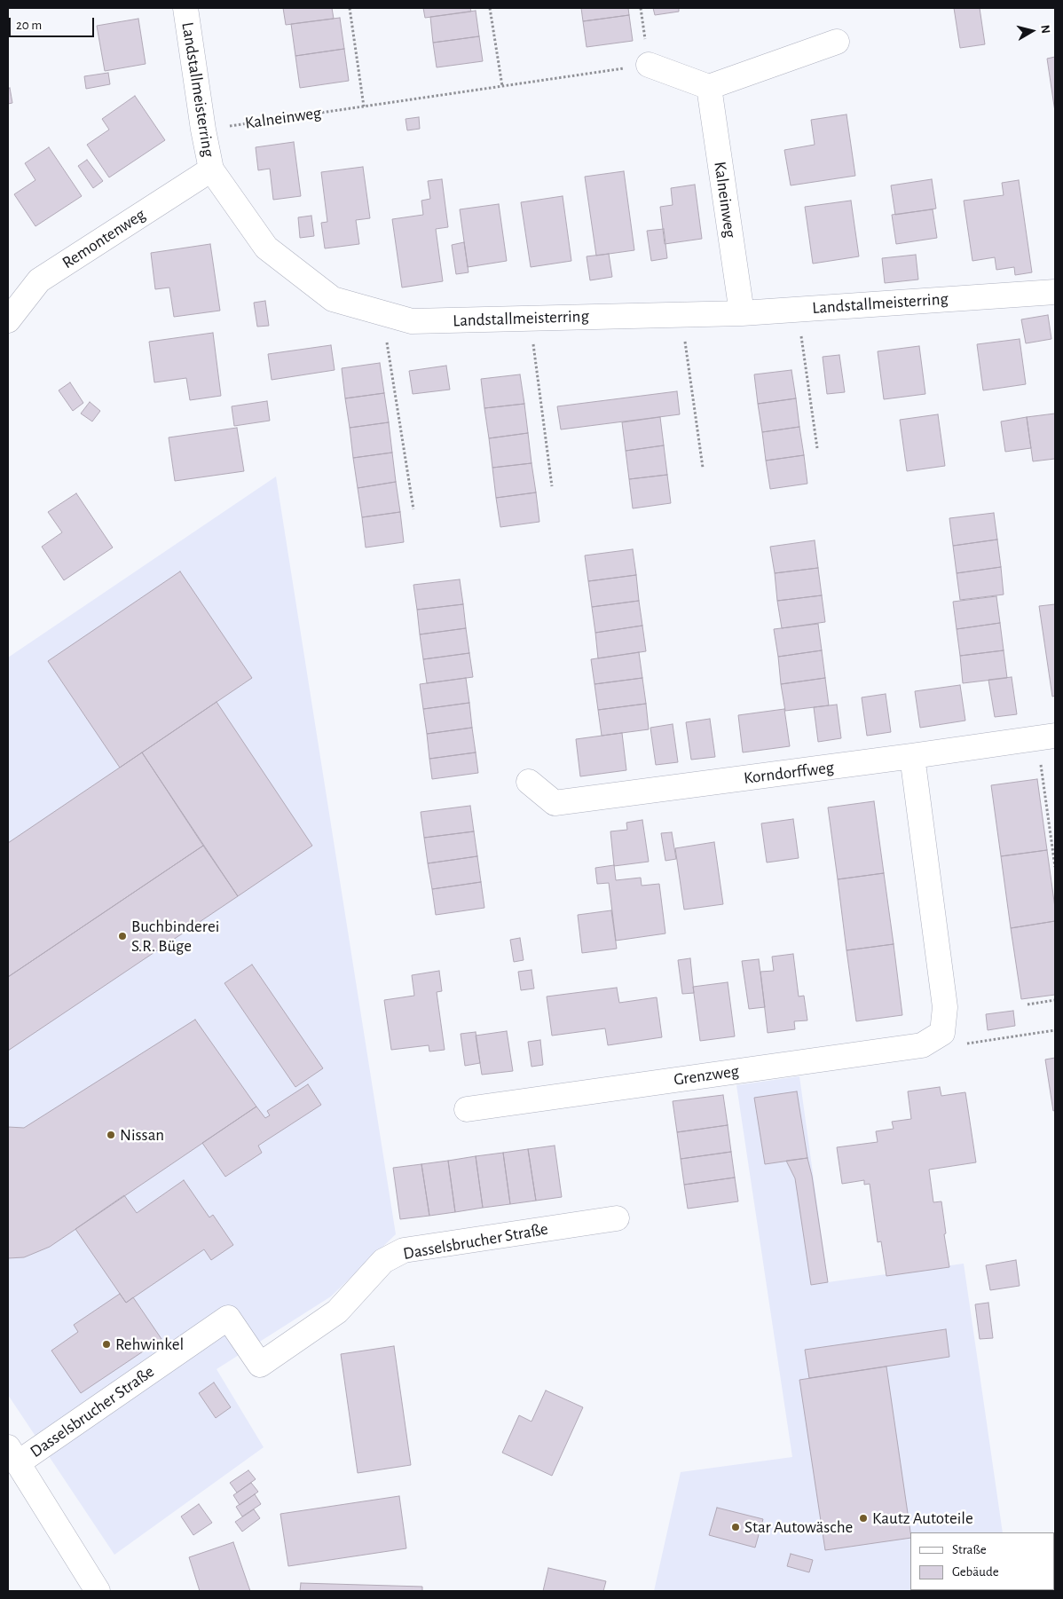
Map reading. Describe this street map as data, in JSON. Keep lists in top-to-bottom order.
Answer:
{
  "streets": {
    "street": [
      "Landstallmeisterring",
      "Kalneinweg",
      "Remontenweg",
      "Korndorffweg",
      "Grenzweg",
      "Dasselsbrucher Straße"
    ]
  },
  "crossings": [
    ["Landstallmeisterring", "Kalneinweg"],
    ["Landstallmeisterring", "Remontenweg"]
  ],
  "places": [
    "Buchbinderei S.R. Büge",
    "Nissan",
    "Rehwinkel",
    "Kautz Autoteile",
    "Star Autowäsche"
  ],
  "legend": ["Straße", "Gebäude"],
  "scale_bar": "20 m",
  "north": "right"
}
